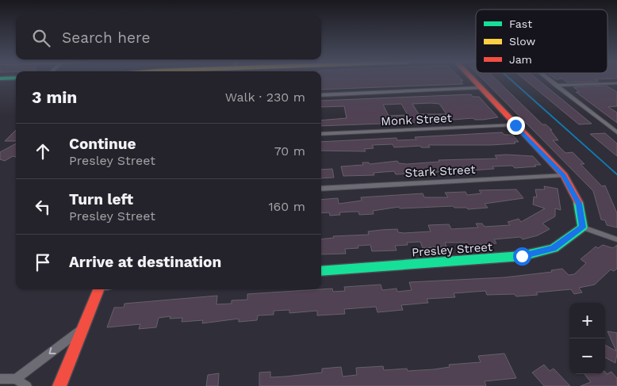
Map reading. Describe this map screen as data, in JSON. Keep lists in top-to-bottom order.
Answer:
{
  "streets": {
    "street": ["Monk Street", "Stark Street", "Presley Street"]
  },
  "legend": ["Fast", "Slow", "Jam"],
  "page": {
    "search": "Search here",
    "heading": ["3 min", "Walk · 230 m"],
    "list": [
      ["Continue", "Presley Street", "70 m"],
      ["Turn left", "Presley Street", "160 m"],
      "Arrive at destination"
    ],
    "map_buttons": ["+", "−"]
  }
}
